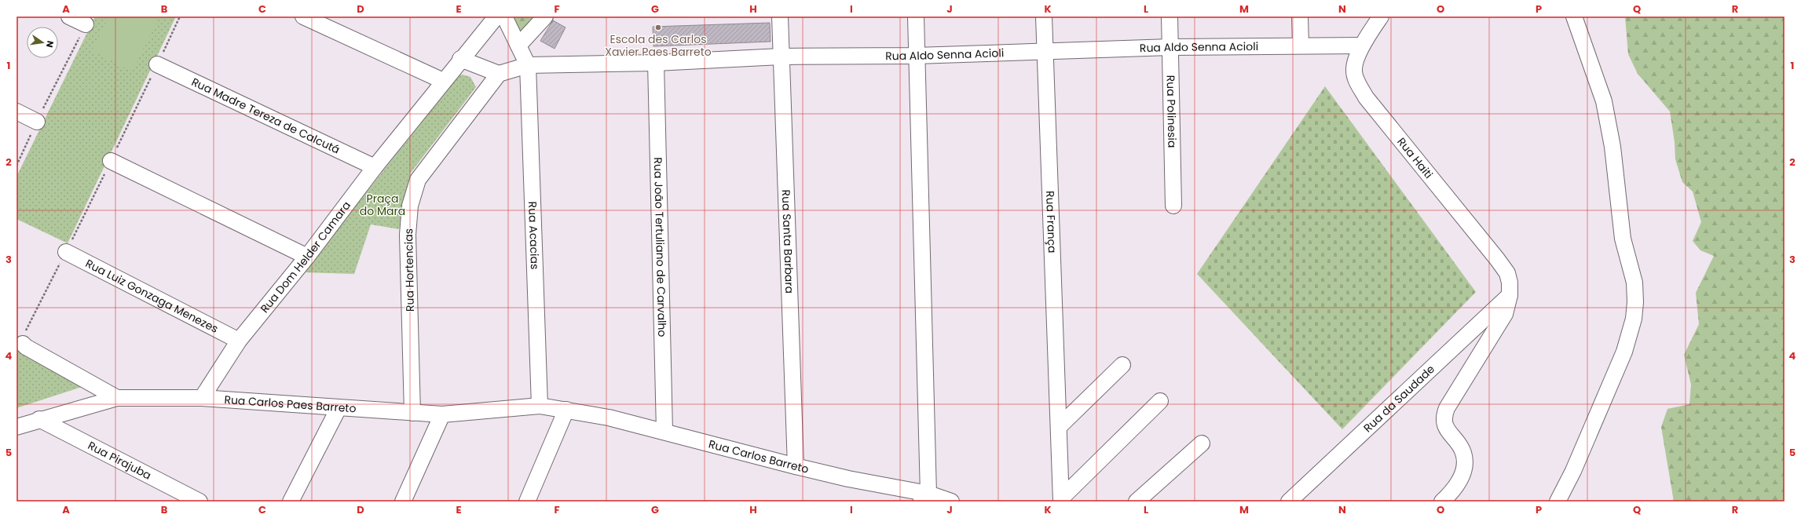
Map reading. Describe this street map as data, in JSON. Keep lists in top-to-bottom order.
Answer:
{
  "streets": {
    "street": [
      "Rua Aldo Senna Acioli",
      "Rua Polinesia",
      "Rua Madre Tereza de Calcutá",
      "Rua Haiti",
      "Rua França",
      "Rua Acacias",
      "Rua Santa Barbara",
      "Rua João Tertuliano de Carvalho",
      "Rua Dom Helder Camara",
      "Rua Hortencias",
      "Rua Luiz Gonzaga Menezes",
      "Rua da Saudade",
      "Rua Carlos Paes Barreto",
      "Rua Carlos Barreto",
      "Rua Pirajuba"
    ]
  },
  "crossings": [
    ["Rua Aldo Senna Acioli", "Rua Polinesia"],
    ["Rua Aldo Senna Acioli", "Rua Haiti"],
    ["Rua Aldo Senna Acioli", "Rua França"],
    ["Rua Aldo Senna Acioli", "Rua Acacias"],
    ["Rua Aldo Senna Acioli", "Rua Santa Barbara"],
    ["Rua Aldo Senna Acioli", "Rua João Tertuliano de Carvalho"],
    ["Rua Madre Tereza de Calcutá", "Rua Dom Helder Camara"],
    ["Rua Haiti", "Rua da Saudade"],
    ["Rua Acacias", "Rua Carlos Paes Barreto"],
    ["Rua Santa Barbara", "Rua Carlos Barreto"],
    ["Rua João Tertuliano de Carvalho", "Rua Carlos Barreto"],
    ["Rua Dom Helder Camara", "Rua Luiz Gonzaga Menezes"],
    ["Rua Dom Helder Camara", "Rua Carlos Paes Barreto"],
    ["Rua Hortencias", "Rua Carlos Paes Barreto"],
    ["Rua Carlos Paes Barreto", "Rua Carlos Barreto"],
    ["Rua Carlos Paes Barreto", "Rua Pirajuba"]
  ],
  "parks": ["Praça do Mara"],
  "places": ["Escola des Carlos Xavier Paes Barreto"],
  "north": "right",
  "grid": {
    "columns": [
      "A",
      "B",
      "C",
      "D",
      "E",
      "F",
      "G",
      "H",
      "I",
      "J",
      "K",
      "L",
      "M",
      "N",
      "O",
      "P",
      "Q",
      "R"
    ],
    "rows": [
      "1",
      "2",
      "3",
      "4",
      "5"
    ]
  }
}
